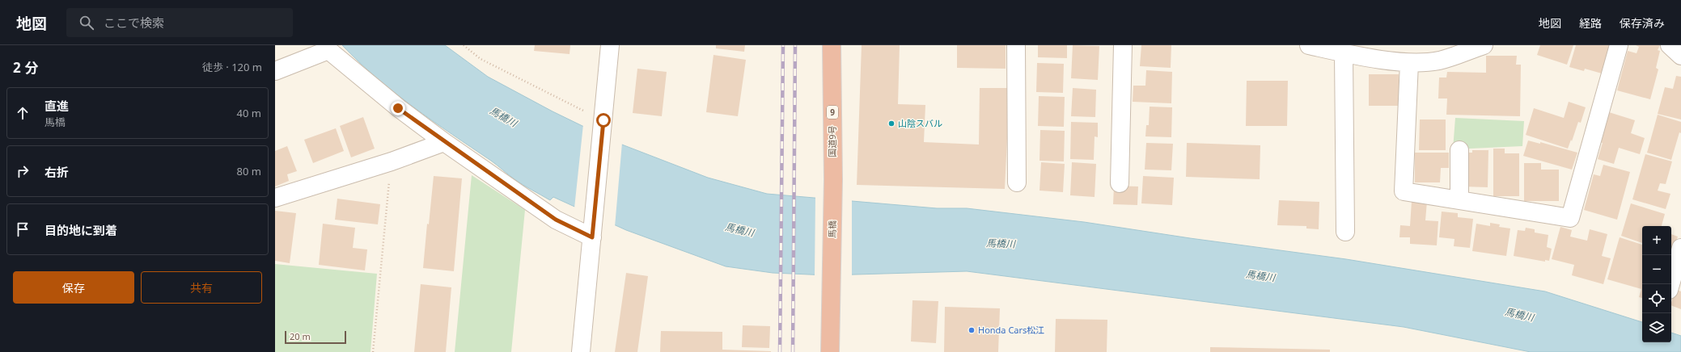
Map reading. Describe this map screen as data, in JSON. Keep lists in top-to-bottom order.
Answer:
{
  "streets": {
    "highway": ["9", "国道9号", "馬橋"]
  },
  "crossings": [
    ["国道9号", "馬橋"]
  ],
  "water": ["馬橋川"],
  "places": ["山陰スバル", "Honda Cars松江"],
  "scale_bar": "20 m",
  "page": {
    "header": "地図",
    "search": "ここで検索",
    "nav": ["地図", "経路", "保存済み"],
    "heading": ["2 分", "徒歩 · 120 m"],
    "list": [
      ["直進", "馬橋", "40 m"],
      ["右折", "80 m"],
      "目的地に到着"
    ],
    "map_buttons": ["+", "−"],
    "buttons": ["保存", "共有"],
    "scale": "20 m"
  }
}
